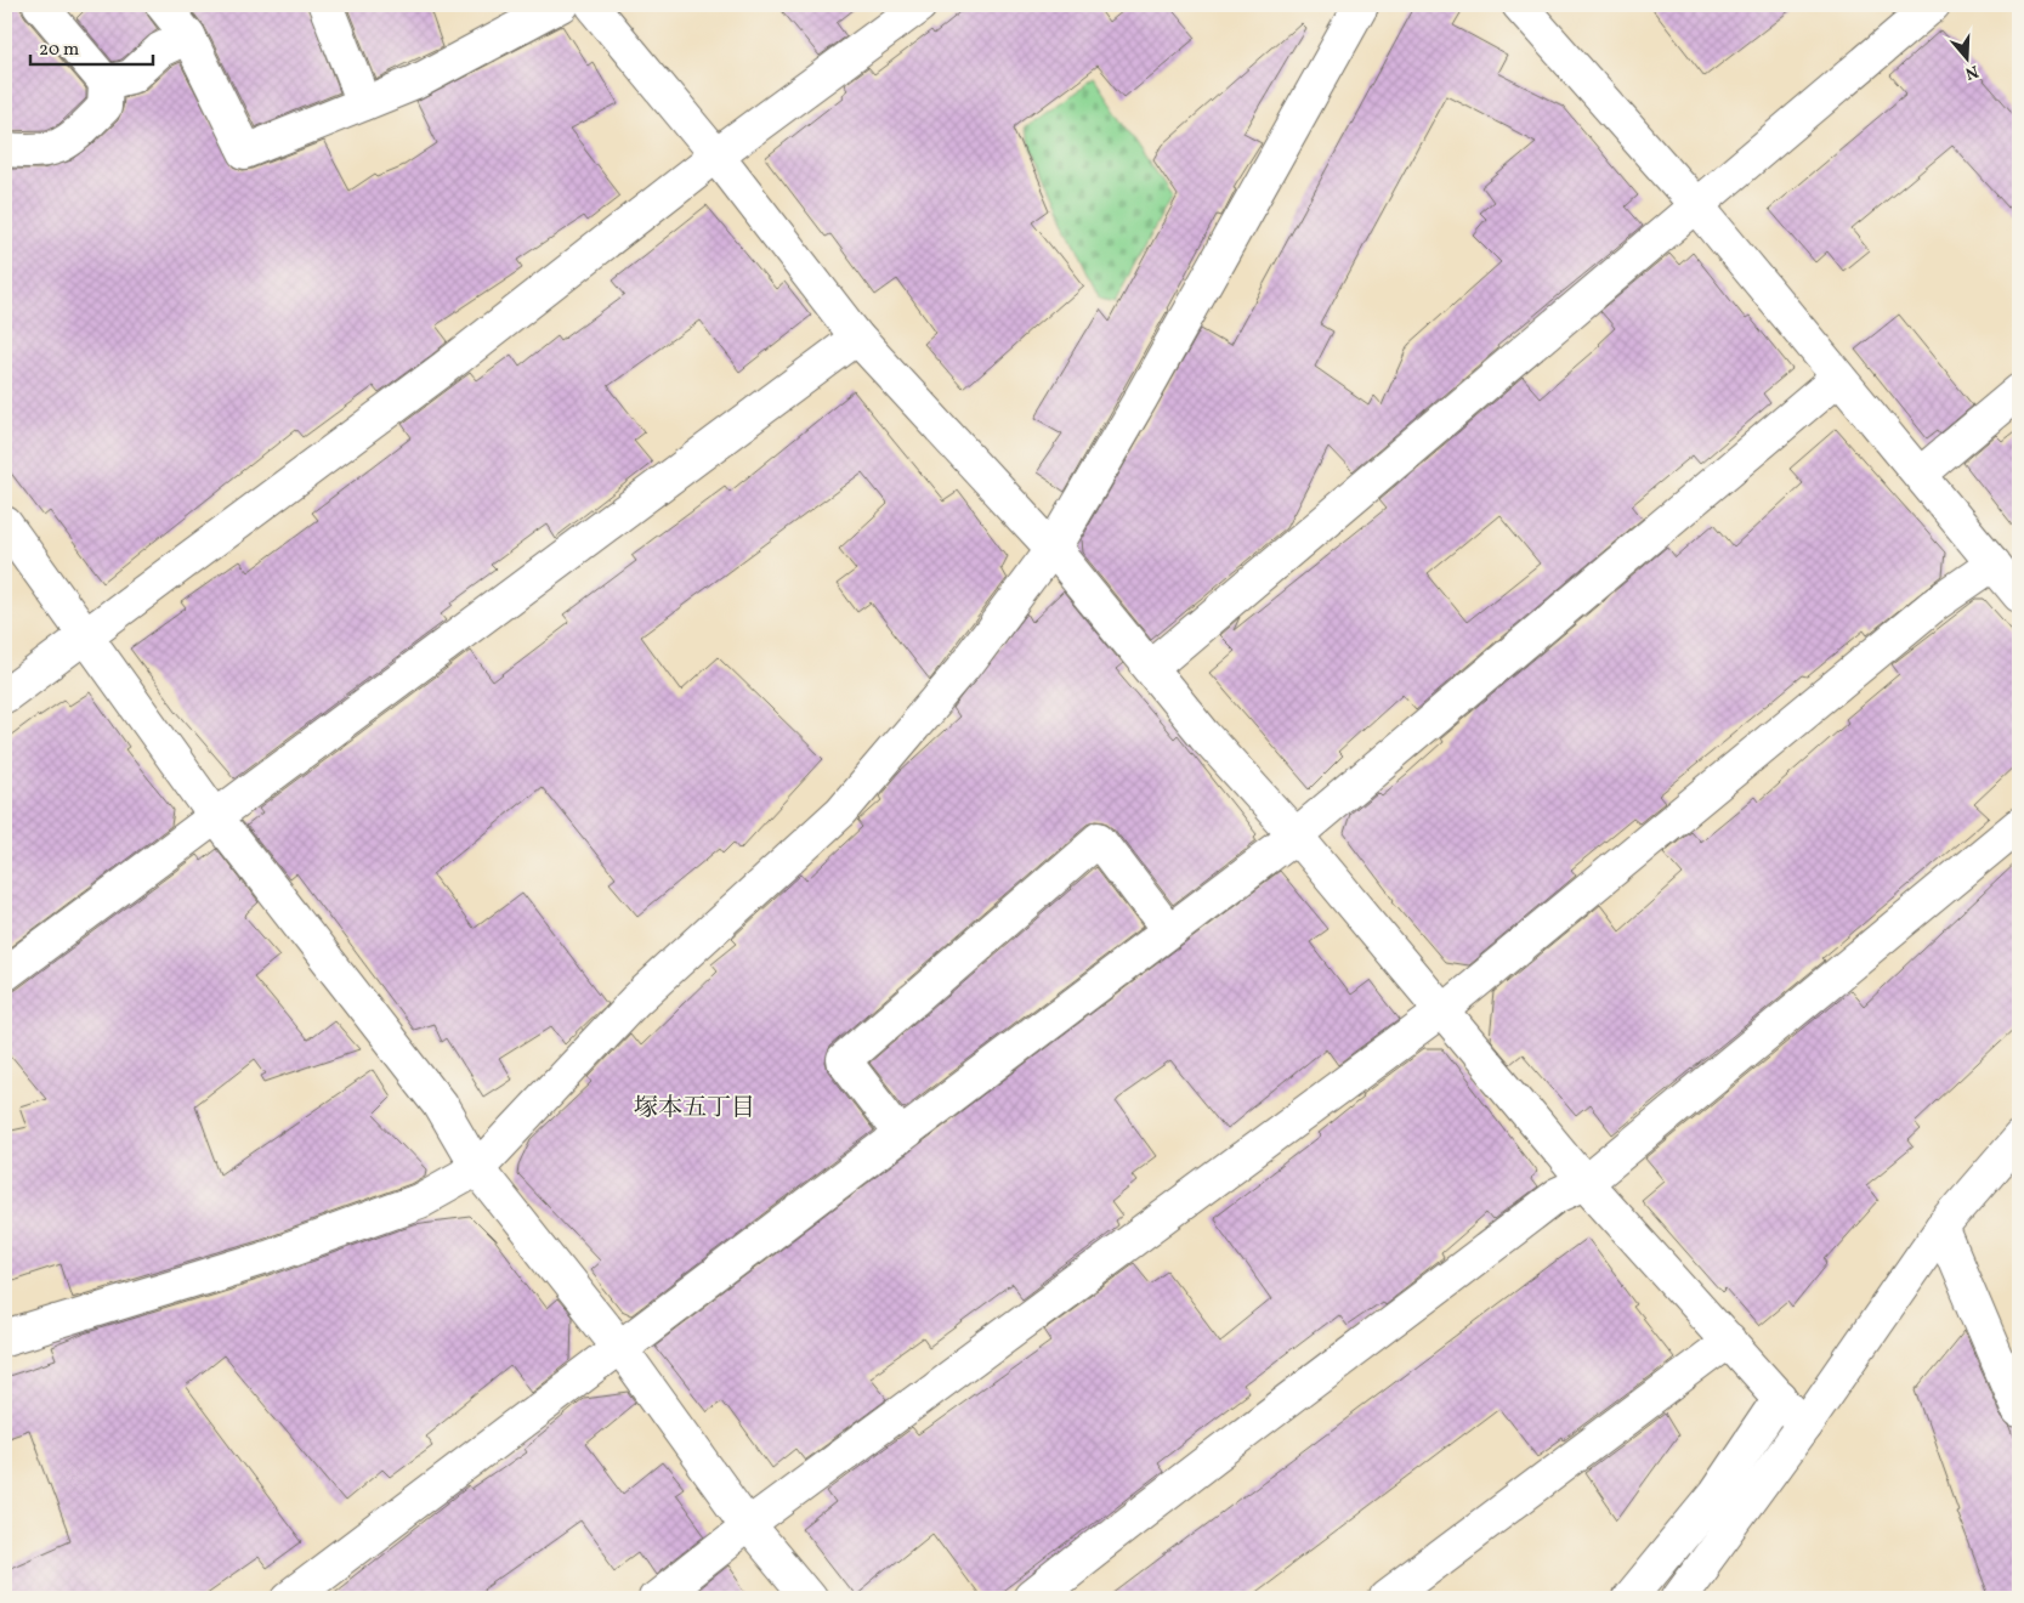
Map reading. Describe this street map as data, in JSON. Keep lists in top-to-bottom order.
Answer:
{
  "districts": ["塚本五丁目"],
  "scale_bar": "20 m",
  "north": "bottom"
}
